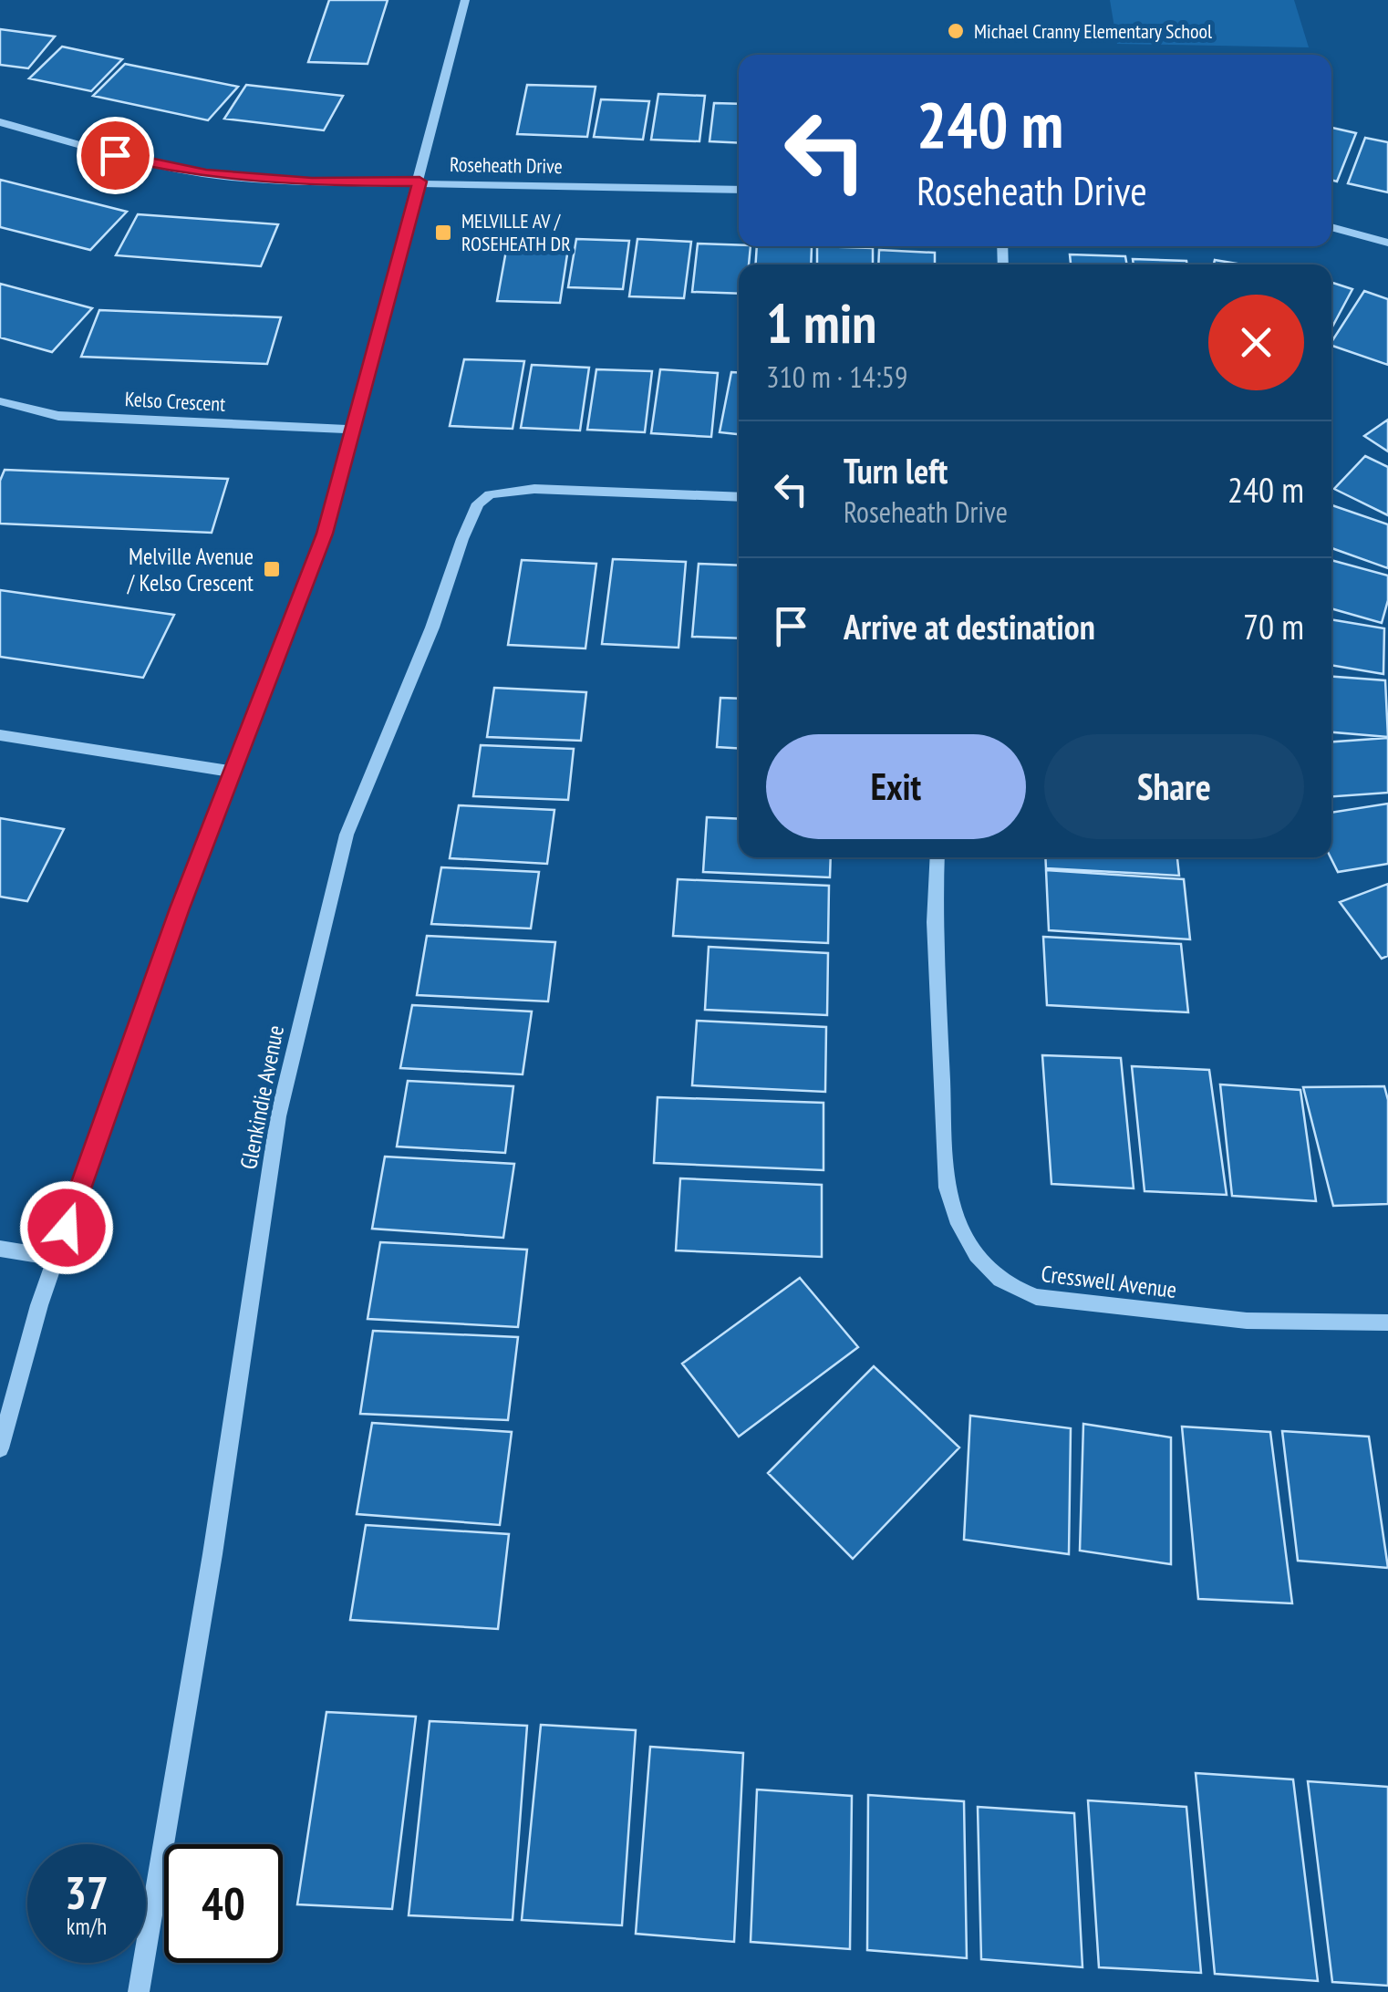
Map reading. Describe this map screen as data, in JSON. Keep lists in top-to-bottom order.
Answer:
{
  "streets": {
    "street": [
      "Roseheath Drive",
      "Kelso Crescent",
      "Glenkindie Avenue",
      "Cresswell Avenue"
    ]
  },
  "places": {
    "other": ["Michael Cranny Elementary School"],
    "transit": ["MELVILLE AV / ROSEHEATH DR", "Melville Avenue / Kelso Crescent"]
  },
  "page": {
    "turn": ["240 m", "Roseheath Drive"],
    "heading": ["1 min", "310 m · 14:59"],
    "list": [
      {
        "name": "Turn left",
        "note": "Roseheath Drive",
        "value": "240 m"
      },
      {
        "name": "Arrive at destination",
        "value": "70 m"
      }
    ],
    "buttons": ["Exit", "Share"],
    "speed": "37 km/h",
    "limit": "40"
  }
}
